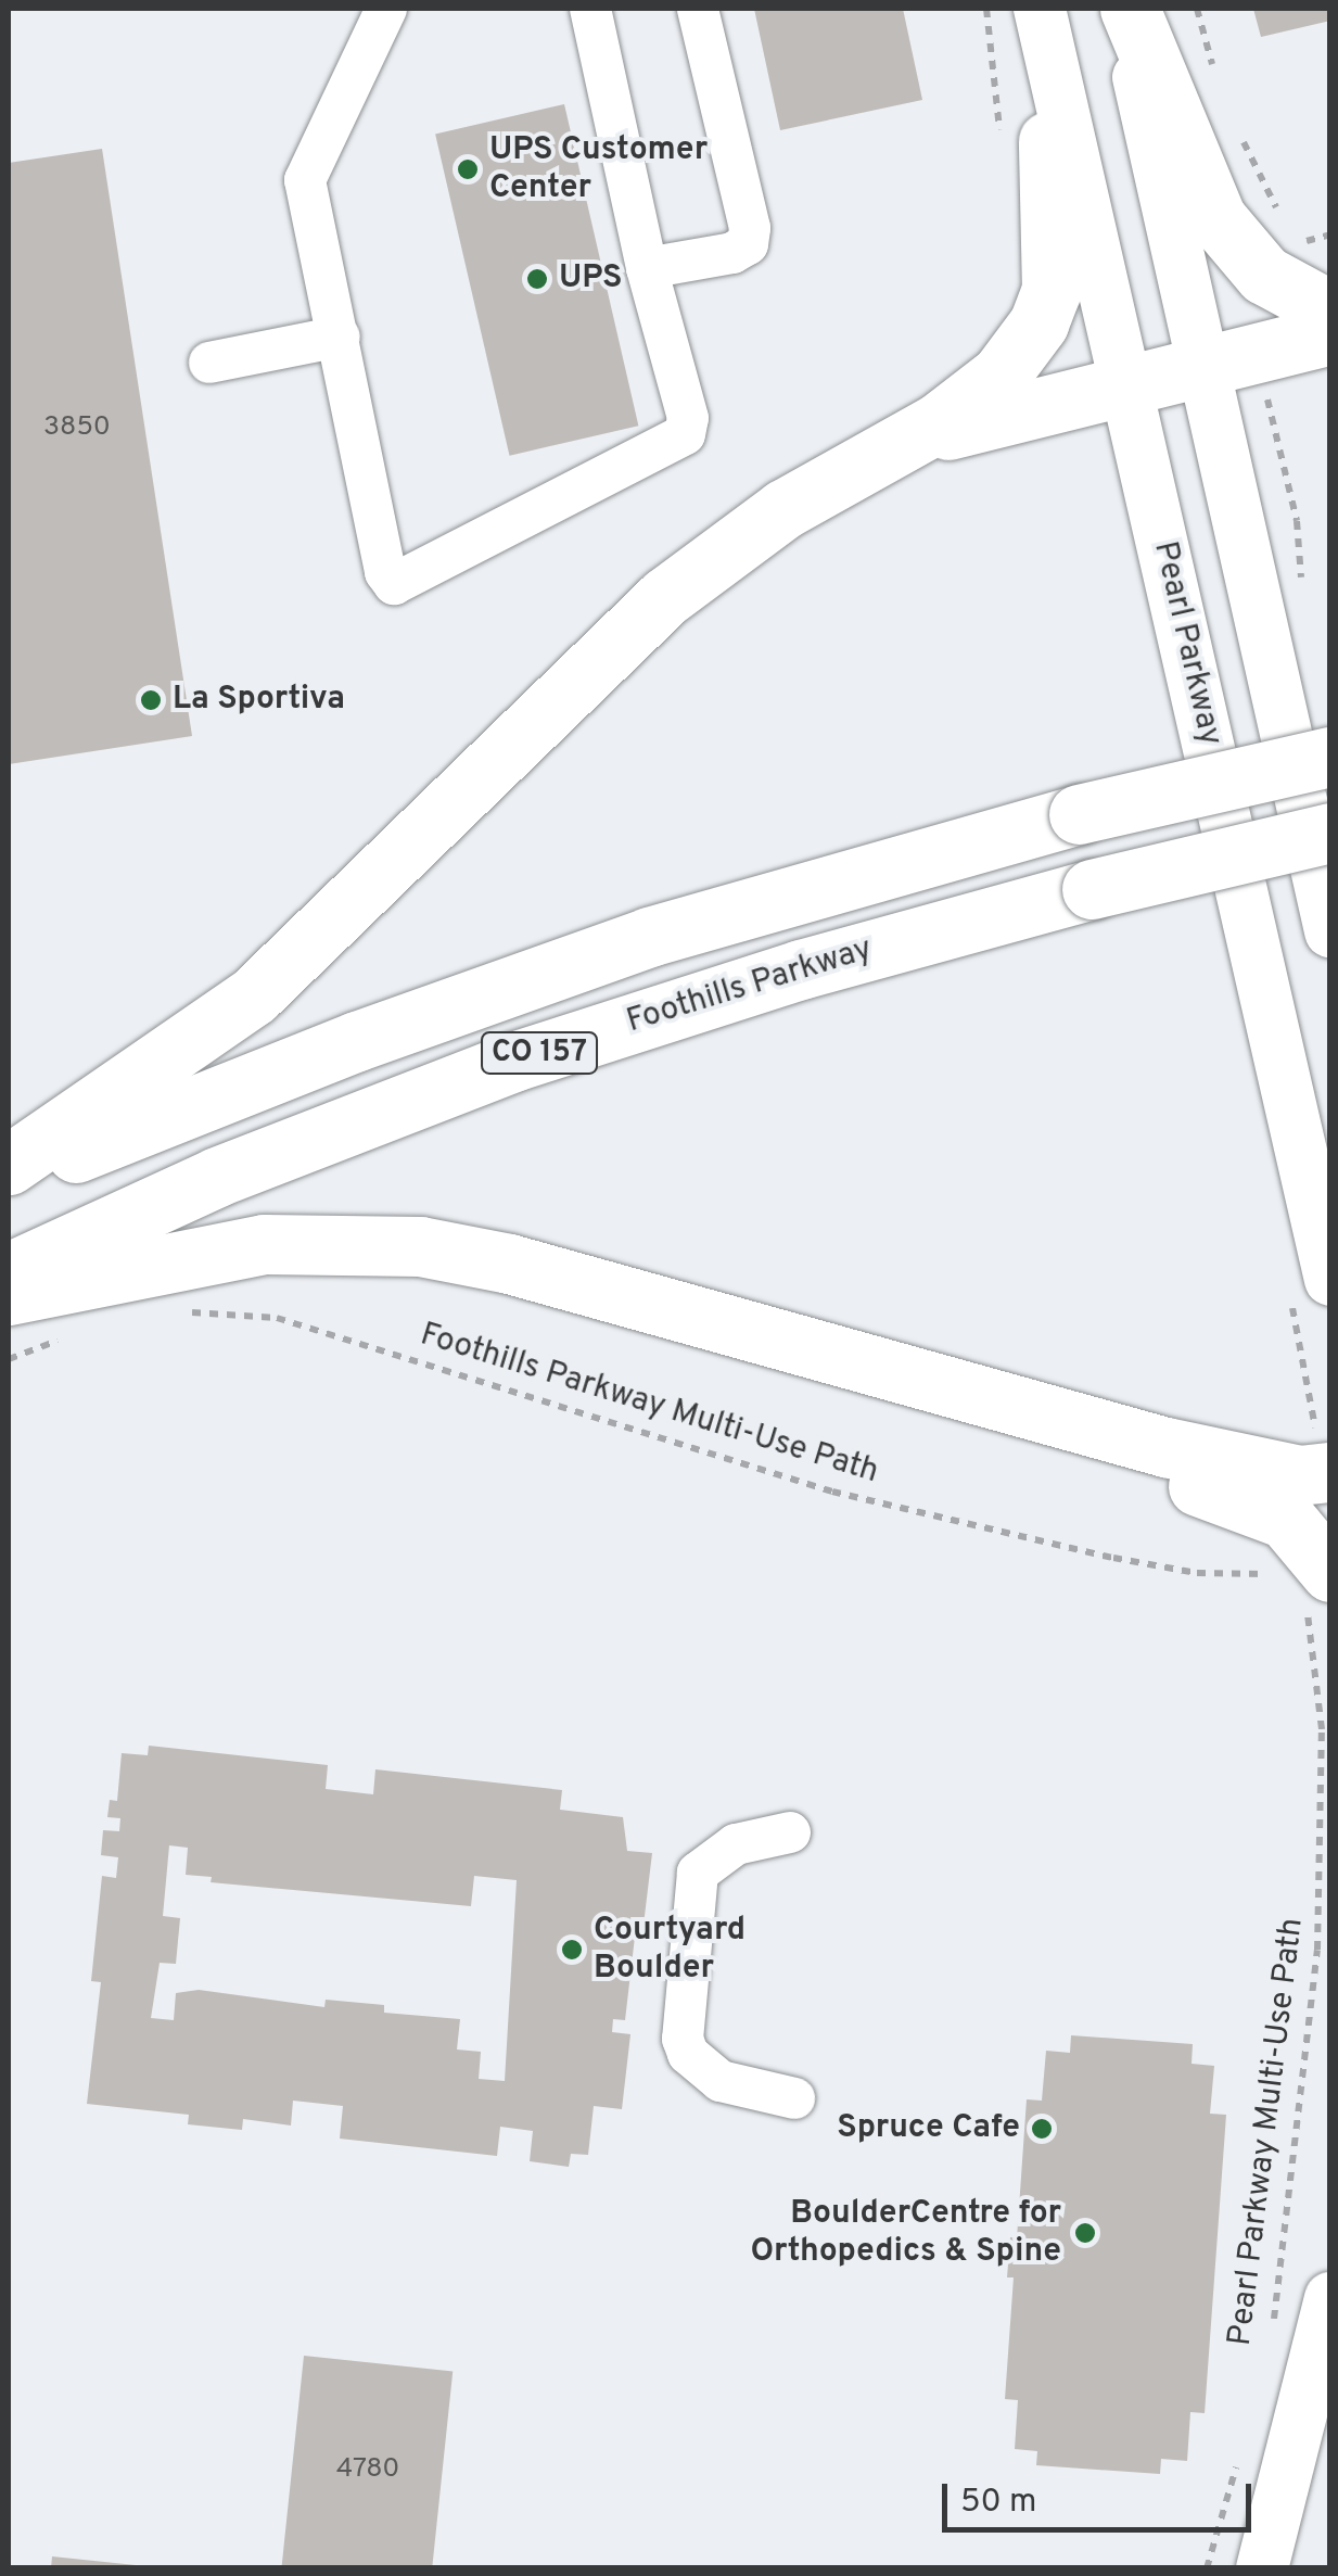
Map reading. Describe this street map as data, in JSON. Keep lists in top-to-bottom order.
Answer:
{
  "streets": {
    "highway": ["Foothills Parkway", "CO 157"],
    "main road": ["Pearl Parkway"],
    "path": ["Foothills Parkway Multi-Use Path", "Pearl Parkway Multi-Use Path"]
  },
  "crossings": [
    ["Foothills Parkway Multi-Use Path", "Pearl Parkway Multi-Use Path"]
  ],
  "places": [
    "UPS Customer Center",
    "UPS",
    "La Sportiva",
    "Courtyard Boulder",
    "Spruce Cafe",
    "BoulderCentre for Orthopedics & Spine"
  ],
  "house_numbers": ["3850", "4780"],
  "scale_bar": "50 m"
}
